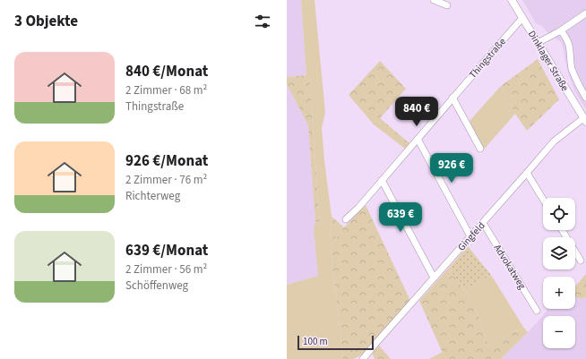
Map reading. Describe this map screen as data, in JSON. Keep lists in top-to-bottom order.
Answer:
{
  "streets": {
    "main road": ["Dinklager Straße"],
    "street": ["Thingstraße", "Gingfeld", "Advokatweg"]
  },
  "crossings": [
    ["Thingstraße", "Dinklager Straße"],
    ["Dinklager Straße", "Gingfeld"],
    ["Gingfeld", "Advokatweg"]
  ],
  "scale_bar": "100 m",
  "page": {
    "heading": "3 Objekte",
    "list": [
      {
        "name": "840 €/Monat",
        "note": "2 Zimmer · 68 m² · Thingstraße"
      },
      {
        "name": "926 €/Monat",
        "note": "2 Zimmer · 76 m² · Richterweg"
      },
      {
        "name": "639 €/Monat",
        "note": "2 Zimmer · 56 m² · Schöffenweg"
      }
    ],
    "price": ["840 €", "926 €", "639 €"],
    "map_buttons": ["+", "−"],
    "scale": "100 m"
  }
}
